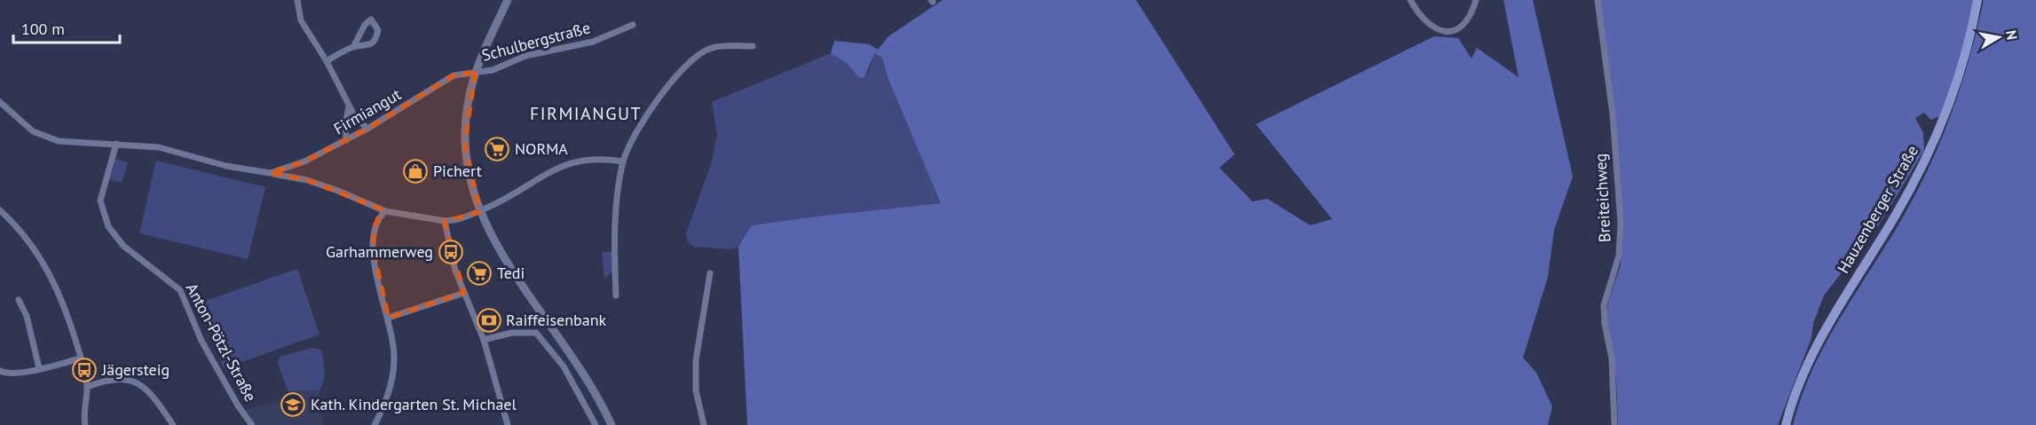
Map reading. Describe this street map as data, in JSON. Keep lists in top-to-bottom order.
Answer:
{
  "streets": {
    "main road": ["Hauzenberger Straße"],
    "street": [
      "Schulbergstraße",
      "Firmiangut",
      "Breiteichweg",
      "Anton-Pötzl-Straße"
    ]
  },
  "crossings": [
    ["Schulbergstraße", "Firmiangut"],
    ["Firmiangut", "Anton-Pötzl-Straße"]
  ],
  "districts": ["FIRMIANGUT"],
  "places": {
    "supermarket": ["NORMA", "Tedi"],
    "shop": ["Pichert"],
    "bus stop": ["Garhammerweg", "Jägersteig"],
    "bank": ["Raiffeisenbank"],
    "school or university": ["Kath. Kindergarten St. Michael"]
  },
  "scale_bar": "100 m",
  "north": "right"
}
